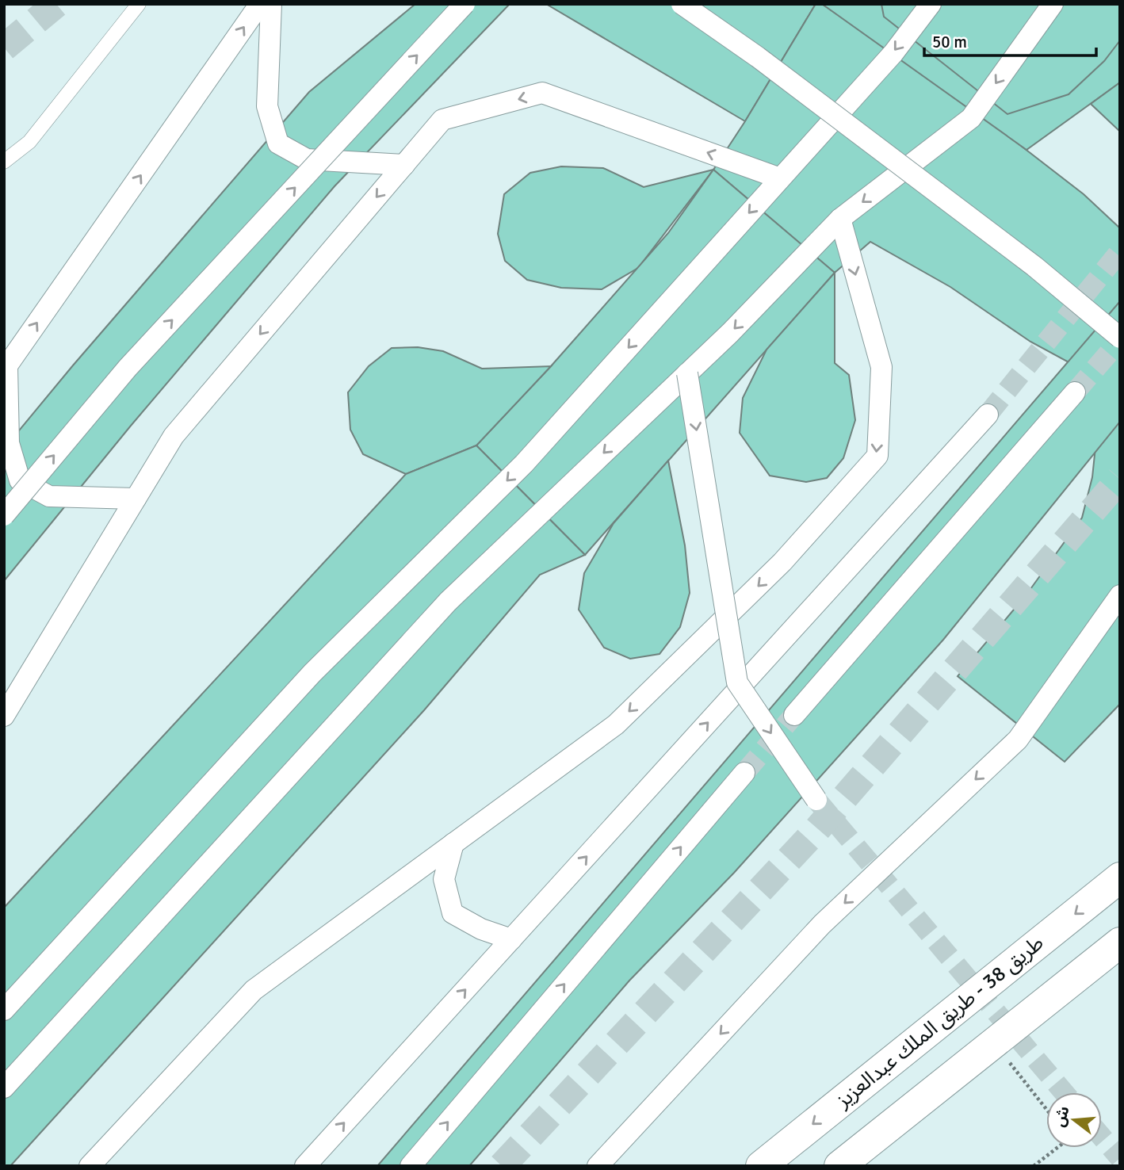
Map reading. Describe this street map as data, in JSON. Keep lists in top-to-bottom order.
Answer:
{
  "streets": {
    "main road": ["طريق 38 - طريق الملك عبدالعزيز"]
  },
  "scale_bar": "50 m",
  "north": "left"
}
